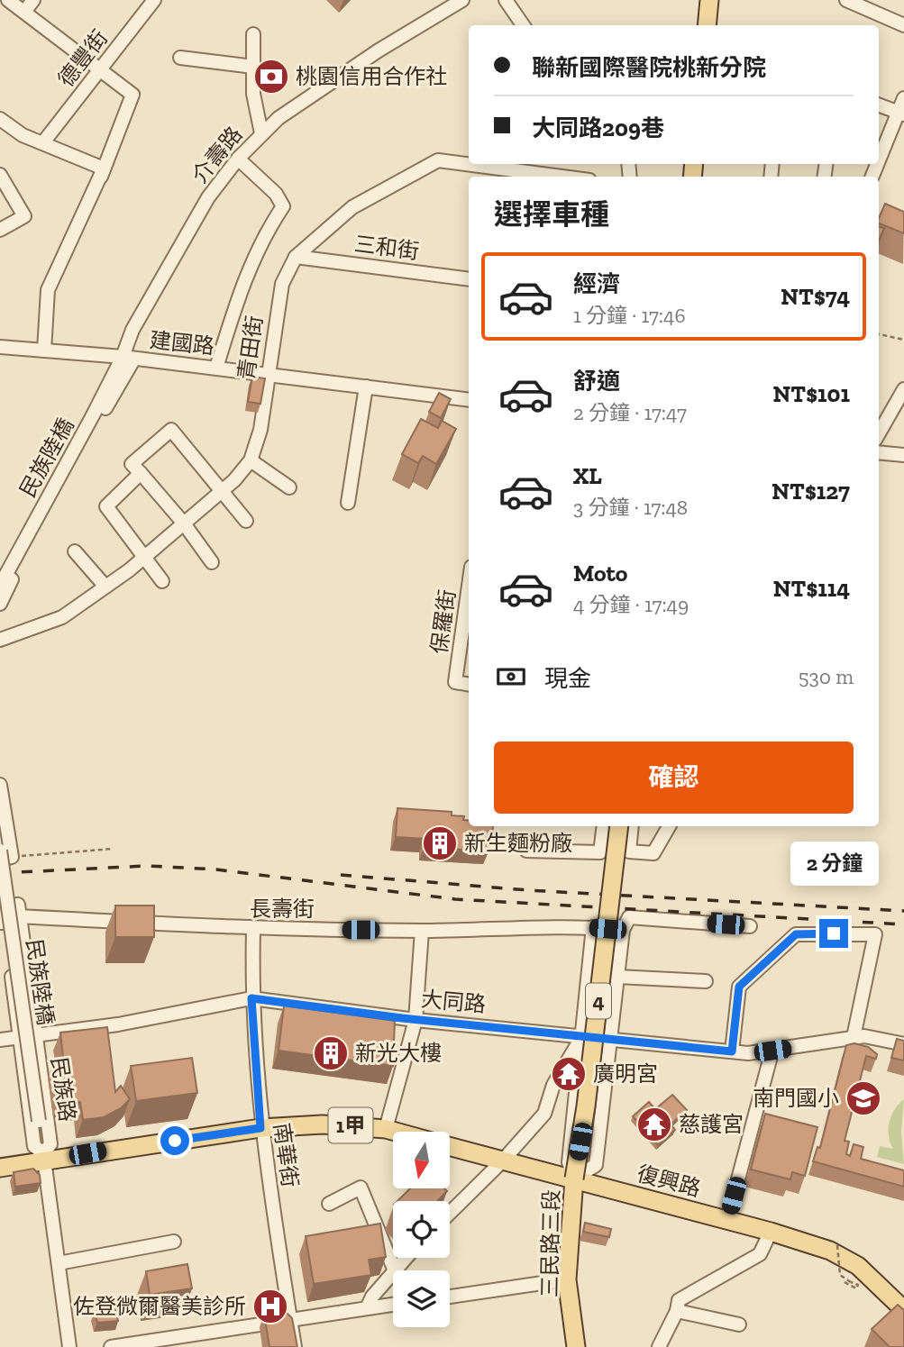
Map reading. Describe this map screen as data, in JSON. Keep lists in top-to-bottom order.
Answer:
{
  "streets": {
    "main road": [
      "4",
      "1甲",
      "復興路",
      "三民路三段"
    ],
    "street": [
      "德豐街",
      "介壽路",
      "三和街",
      "建國路",
      "青田街",
      "民族陸橋",
      "保羅街",
      "長壽街",
      "大同路",
      "民族路",
      "南華街"
    ]
  },
  "crossings": [
    ["介壽路", "建國路"],
    ["介壽路", "民族陸橋"],
    ["三和街", "青田街"],
    ["建國路", "青田街"],
    ["民族陸橋", "民族路"],
    ["長壽街", "民族路"],
    ["長壽街", "南華街"],
    ["長壽街", "三民路三段"],
    ["4", "復興路"],
    ["4", "三民路三段"],
    ["大同路", "民族路"],
    ["大同路", "南華街"],
    ["大同路", "三民路三段"],
    ["民族路", "復興路"],
    ["南華街", "復興路"],
    ["復興路", "三民路三段"]
  ],
  "places": {
    "bank": ["桃園信用合作社"],
    "building": ["新生麵粉廠", "新光大樓"],
    "temple": ["廣明宮", "慈護宮"],
    "school or university": ["南門國小"],
    "hospital": ["佐登微爾醫美診所"]
  },
  "north": "bottom",
  "page": {
    "banner": ["聯新國際醫院桃新分院", "大同路209巷"],
    "heading": "選擇車種",
    "list": [
      {
        "name": "經濟",
        "note": "1 分鐘 · 17:46",
        "value": "NT$74"
      },
      {
        "name": "舒適",
        "note": "2 分鐘 · 17:47",
        "value": "NT$101"
      },
      {
        "name": "XL",
        "note": "3 分鐘 · 17:48",
        "value": "NT$127"
      },
      {
        "name": "Moto",
        "note": "4 分鐘 · 17:49",
        "value": "NT$114"
      }
    ],
    "pay": ["現金", "530 m"],
    "buttons": "確認",
    "bubble": "2 分鐘"
  }
}
